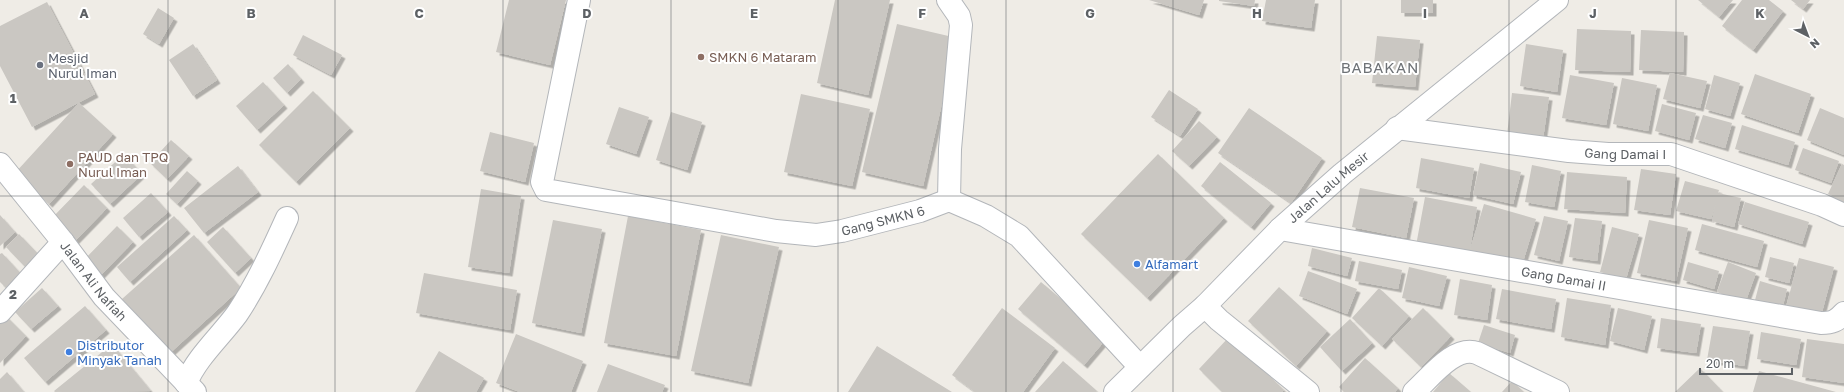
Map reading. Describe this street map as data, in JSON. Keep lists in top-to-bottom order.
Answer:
{
  "streets": {
    "street": [
      "Gang Damai I",
      "Jalan Lalu Mesir",
      "Gang SMKN 6",
      "Gang Damai II",
      "Jalan Ali Nafiah"
    ]
  },
  "crossings": [
    ["Gang Damai I", "Jalan Lalu Mesir"],
    ["Jalan Lalu Mesir", "Gang Damai II"]
  ],
  "districts": ["BABAKAN"],
  "places": [
    "SMKN 6 Mataram",
    "Mesjid Nurul Iman",
    "PAUD dan TPQ Nurul Iman",
    "Alfamart",
    "Distributor Minyak Tanah"
  ],
  "scale_bar": "20 m",
  "north": "bottom right",
  "grid": {
    "columns": [
      "A",
      "B",
      "C",
      "D",
      "E",
      "F",
      "G",
      "H",
      "I",
      "J",
      "K"
    ],
    "rows": ["1", "2"]
  }
}
